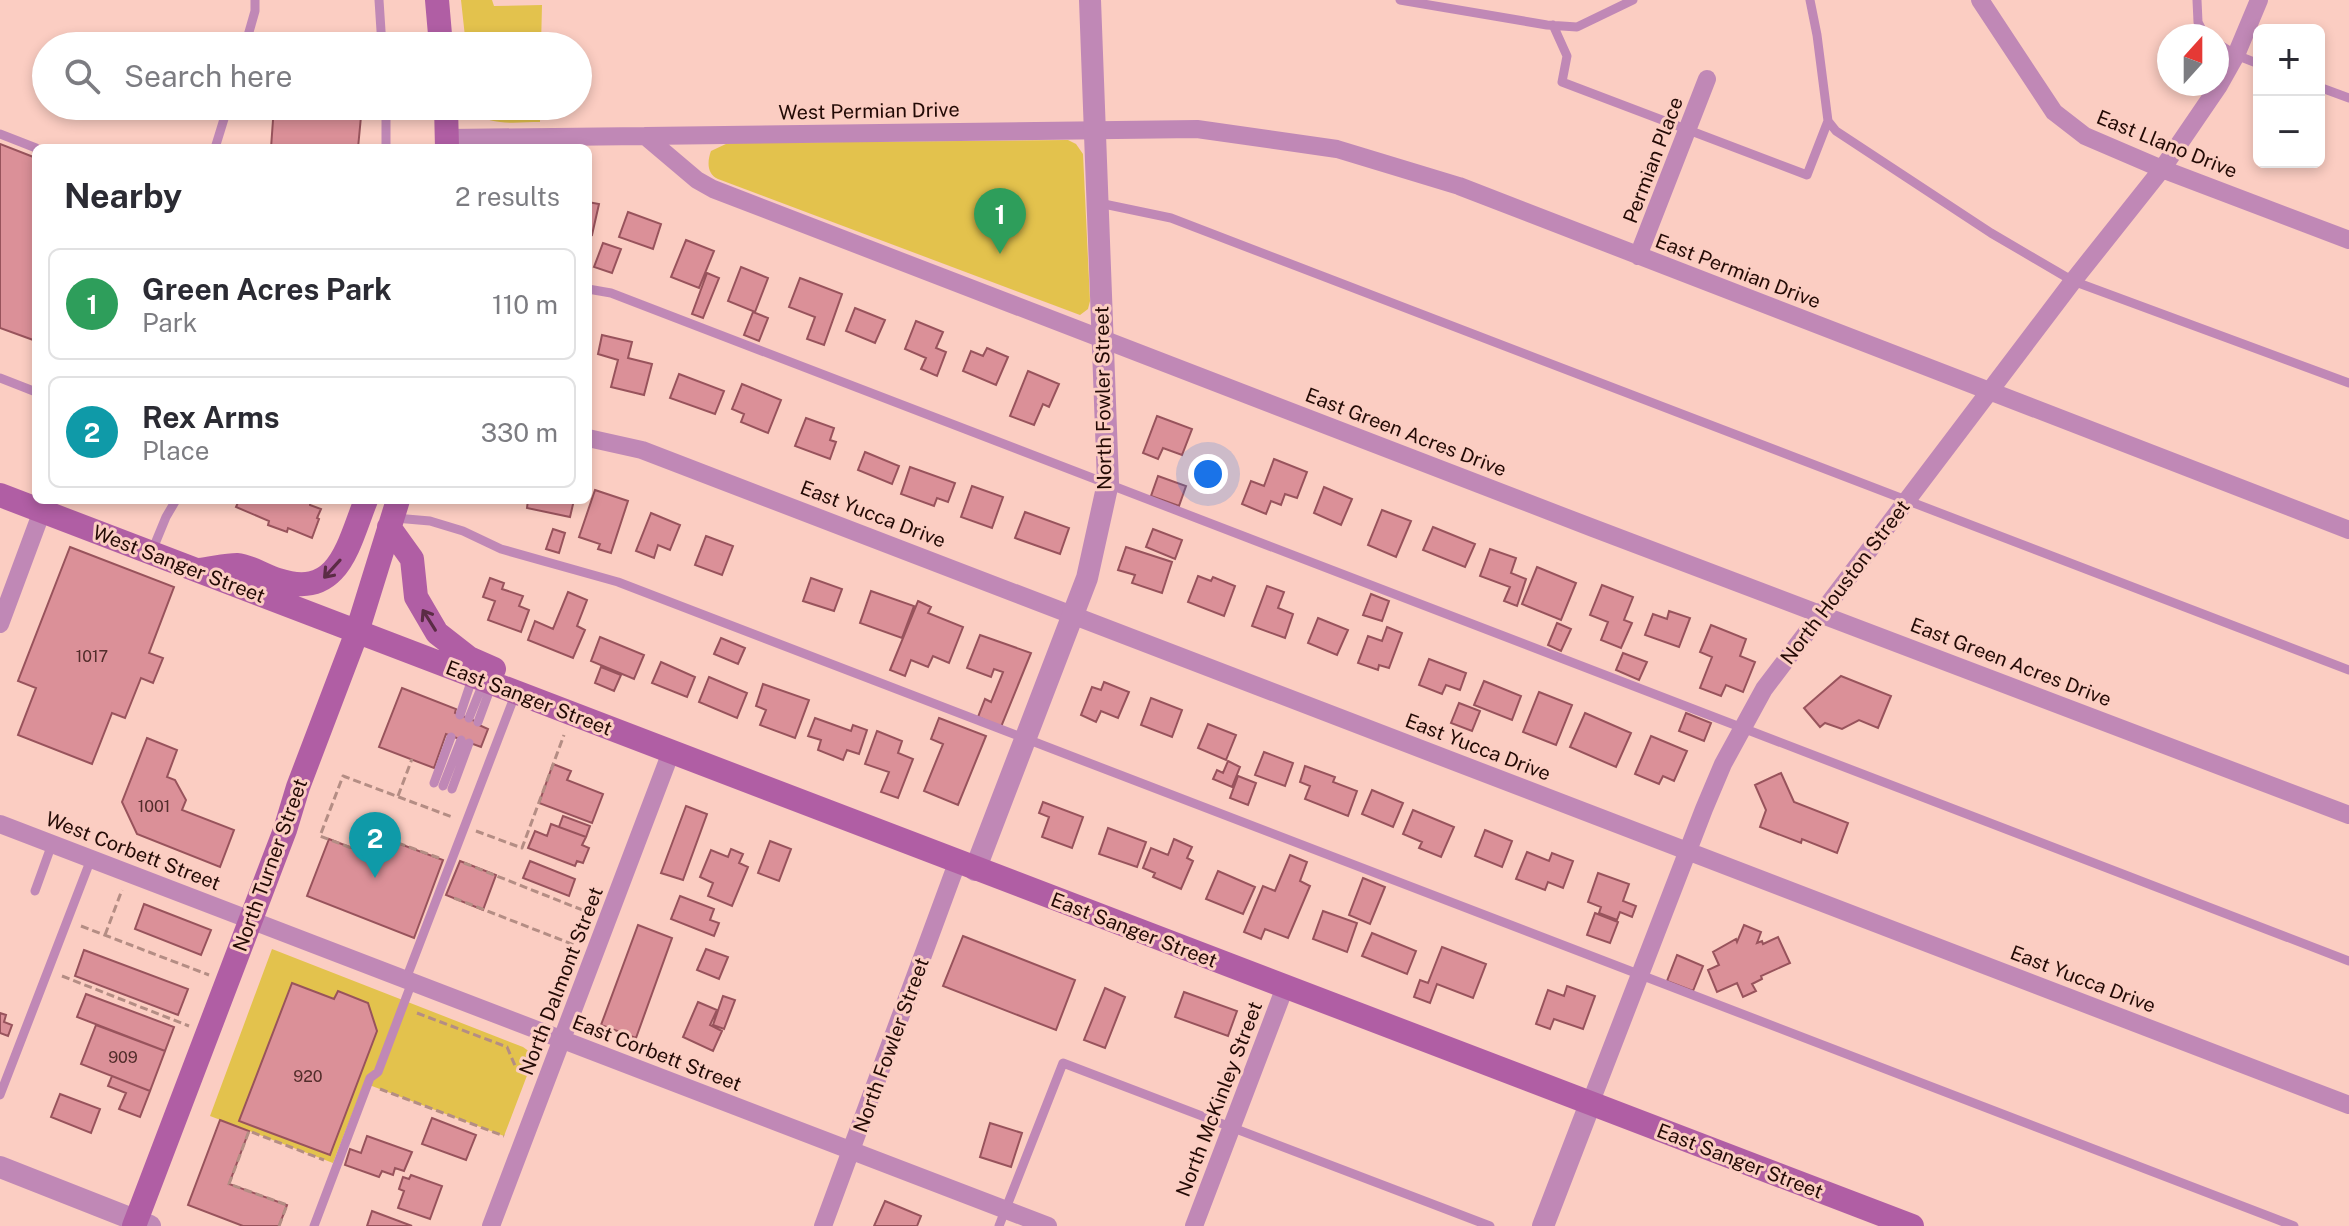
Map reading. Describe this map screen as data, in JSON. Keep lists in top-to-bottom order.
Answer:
{
  "streets": {
    "main road": ["West Sanger Street", "East Sanger Street", "North Turner Street"],
    "street": [
      "West Permian Drive",
      "East Llano Drive",
      "Permian Place",
      "East Permian Drive",
      "North Fowler Street",
      "East Green Acres Drive",
      "East Yucca Drive",
      "North Houston Street",
      "West Corbett Street",
      "North Dalmont Street",
      "East Corbett Street",
      "North McKinley Street"
    ]
  },
  "crossings": [
    ["West Permian Drive", "East Permian Drive"],
    ["West Permian Drive", "North Fowler Street"],
    ["West Permian Drive", "East Green Acres Drive"],
    ["East Llano Drive", "North Houston Street"],
    ["Permian Place", "East Permian Drive"],
    ["East Permian Drive", "North Fowler Street"],
    ["East Permian Drive", "North Houston Street"],
    ["North Fowler Street", "East Green Acres Drive"],
    ["North Fowler Street", "East Yucca Drive"],
    ["North Fowler Street", "East Sanger Street"],
    ["North Fowler Street", "East Corbett Street"],
    ["East Green Acres Drive", "North Houston Street"],
    ["East Yucca Drive", "North Houston Street"],
    ["West Sanger Street", "East Sanger Street"],
    ["West Sanger Street", "North Turner Street"],
    ["North Houston Street", "East Sanger Street"],
    ["East Sanger Street", "North Turner Street"],
    ["East Sanger Street", "North Dalmont Street"],
    ["East Sanger Street", "North McKinley Street"],
    ["West Corbett Street", "North Turner Street"],
    ["West Corbett Street", "East Corbett Street"],
    ["North Turner Street", "East Corbett Street"],
    ["North Dalmont Street", "East Corbett Street"]
  ],
  "house_numbers": [
    "1017",
    "1001",
    "909",
    "920"
  ],
  "north": "top",
  "page": {
    "map_buttons": ["+", "−"],
    "search": "Search here",
    "heading": ["Nearby", "2 results"],
    "pins": ["1", "2"],
    "list": [
      {
        "mark": "1",
        "name": "Green Acres Park",
        "note": "Park",
        "value": "110 m"
      },
      {
        "mark": "2",
        "name": "Rex Arms",
        "note": "Place",
        "value": "330 m"
      }
    ]
  }
}
